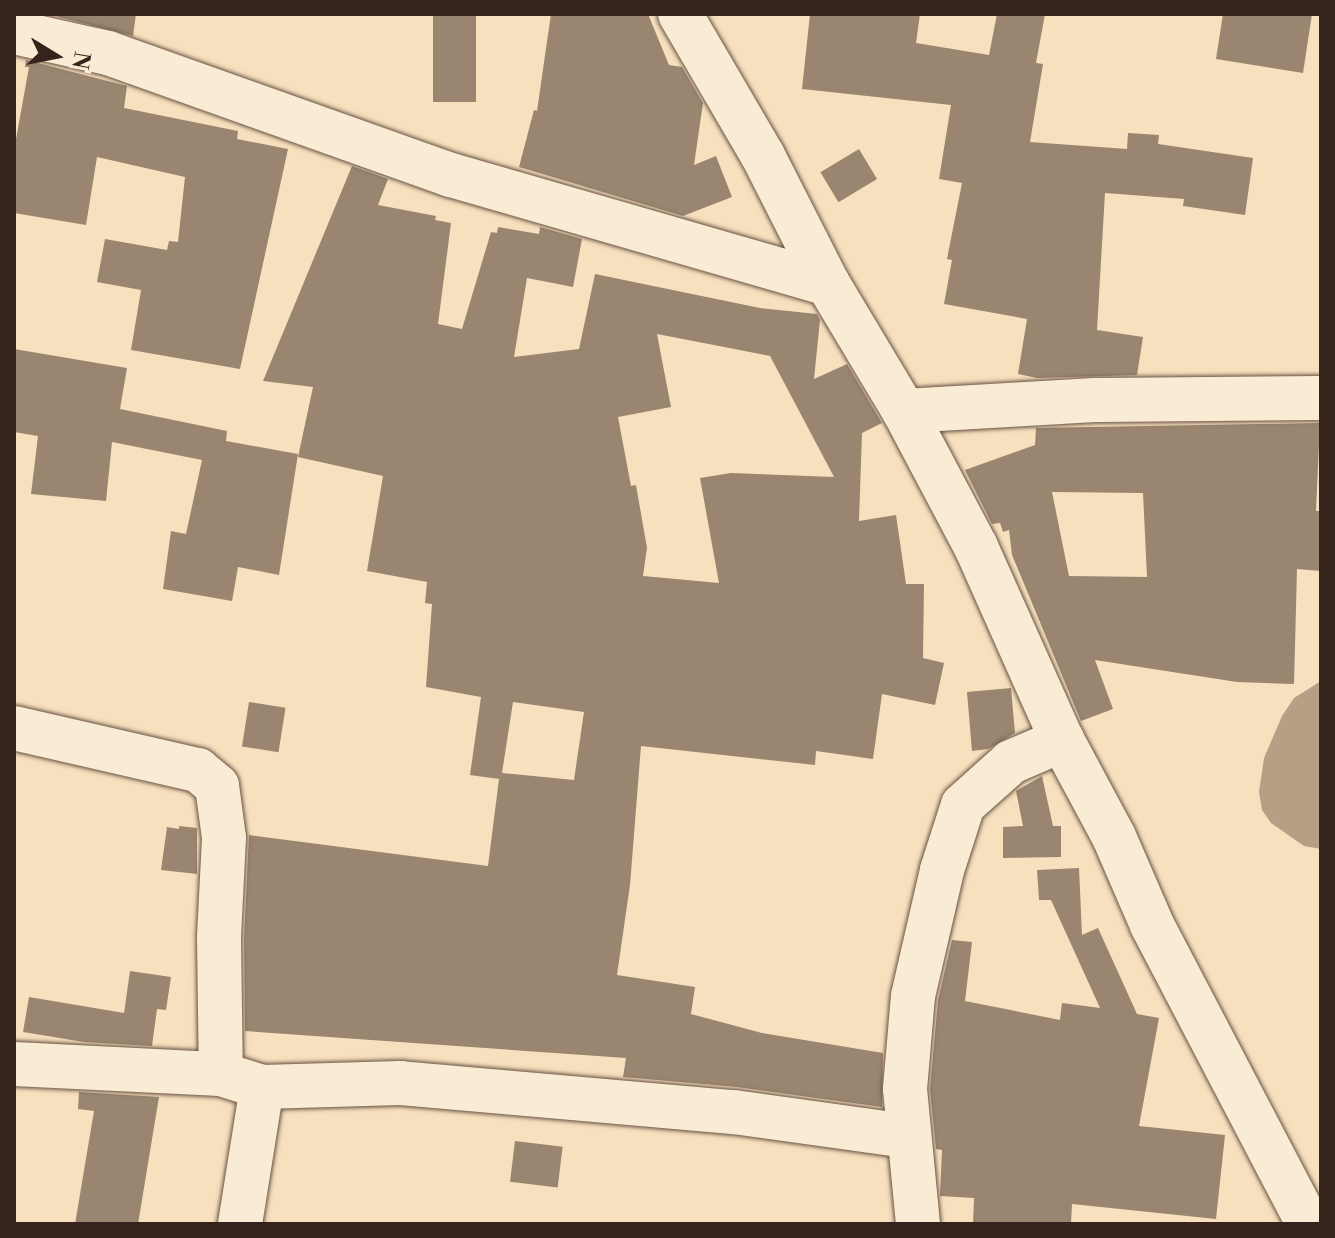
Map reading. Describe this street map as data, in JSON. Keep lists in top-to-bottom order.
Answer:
{
  "north": "right"
}
